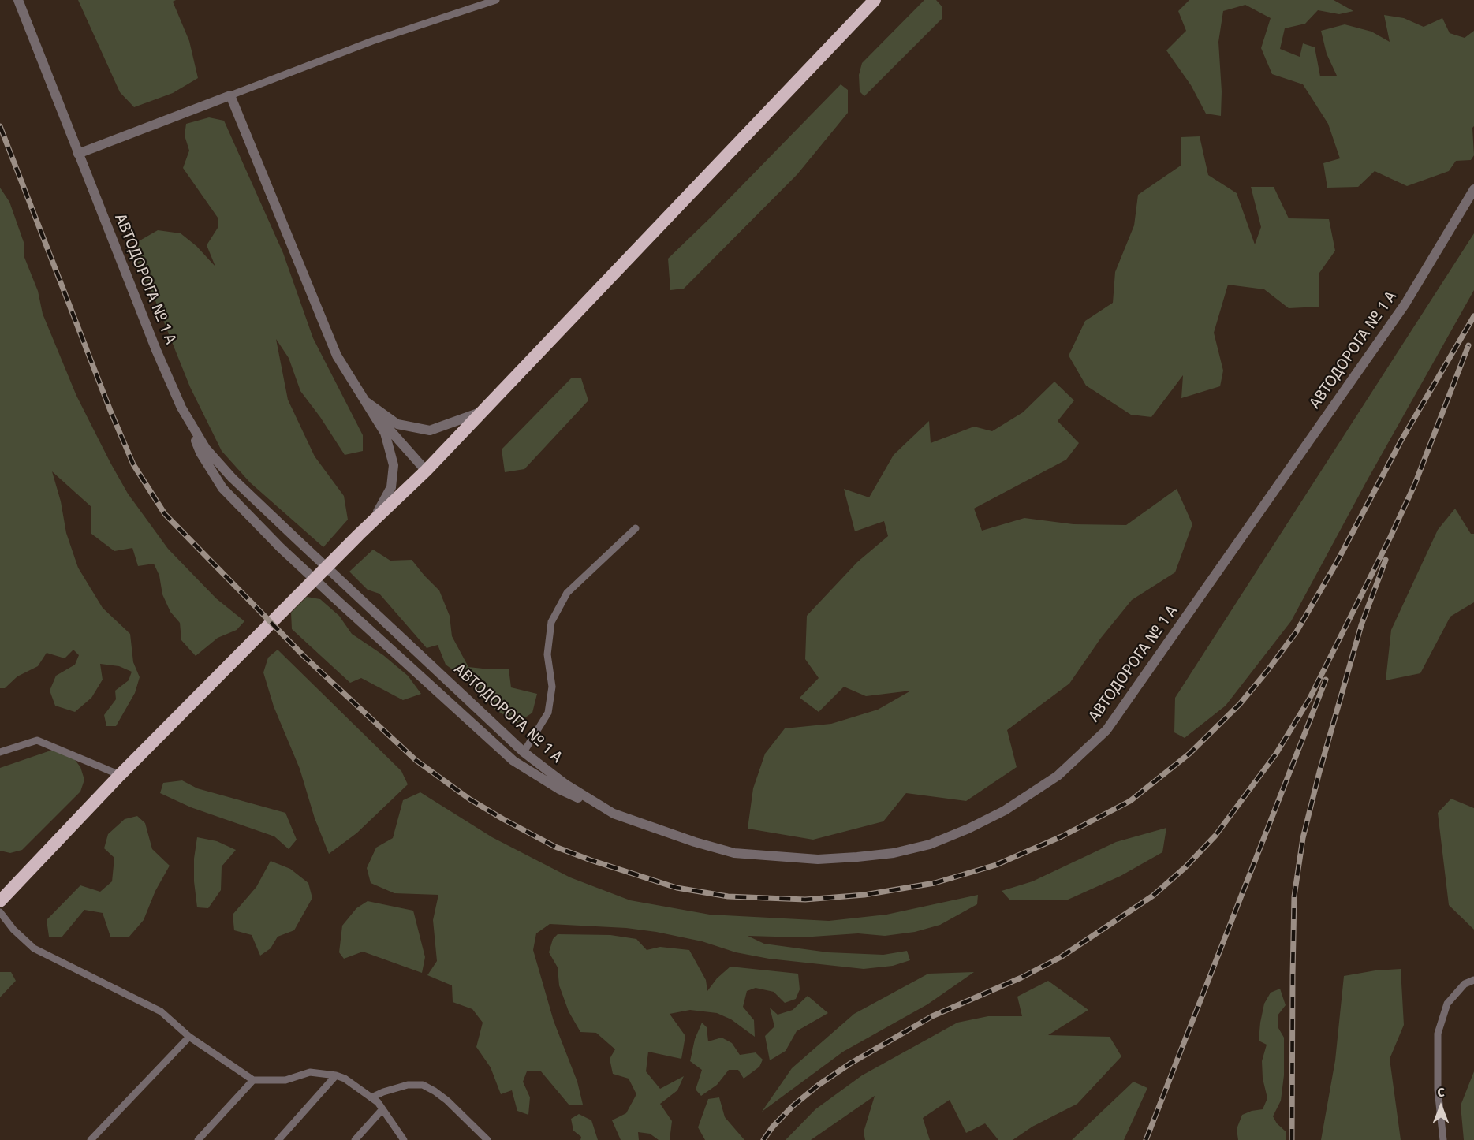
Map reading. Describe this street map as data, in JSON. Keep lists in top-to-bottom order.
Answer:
{
  "streets": {
    "street": ["АВТОДОРОГА № 1 А"]
  },
  "north": "top"
}
